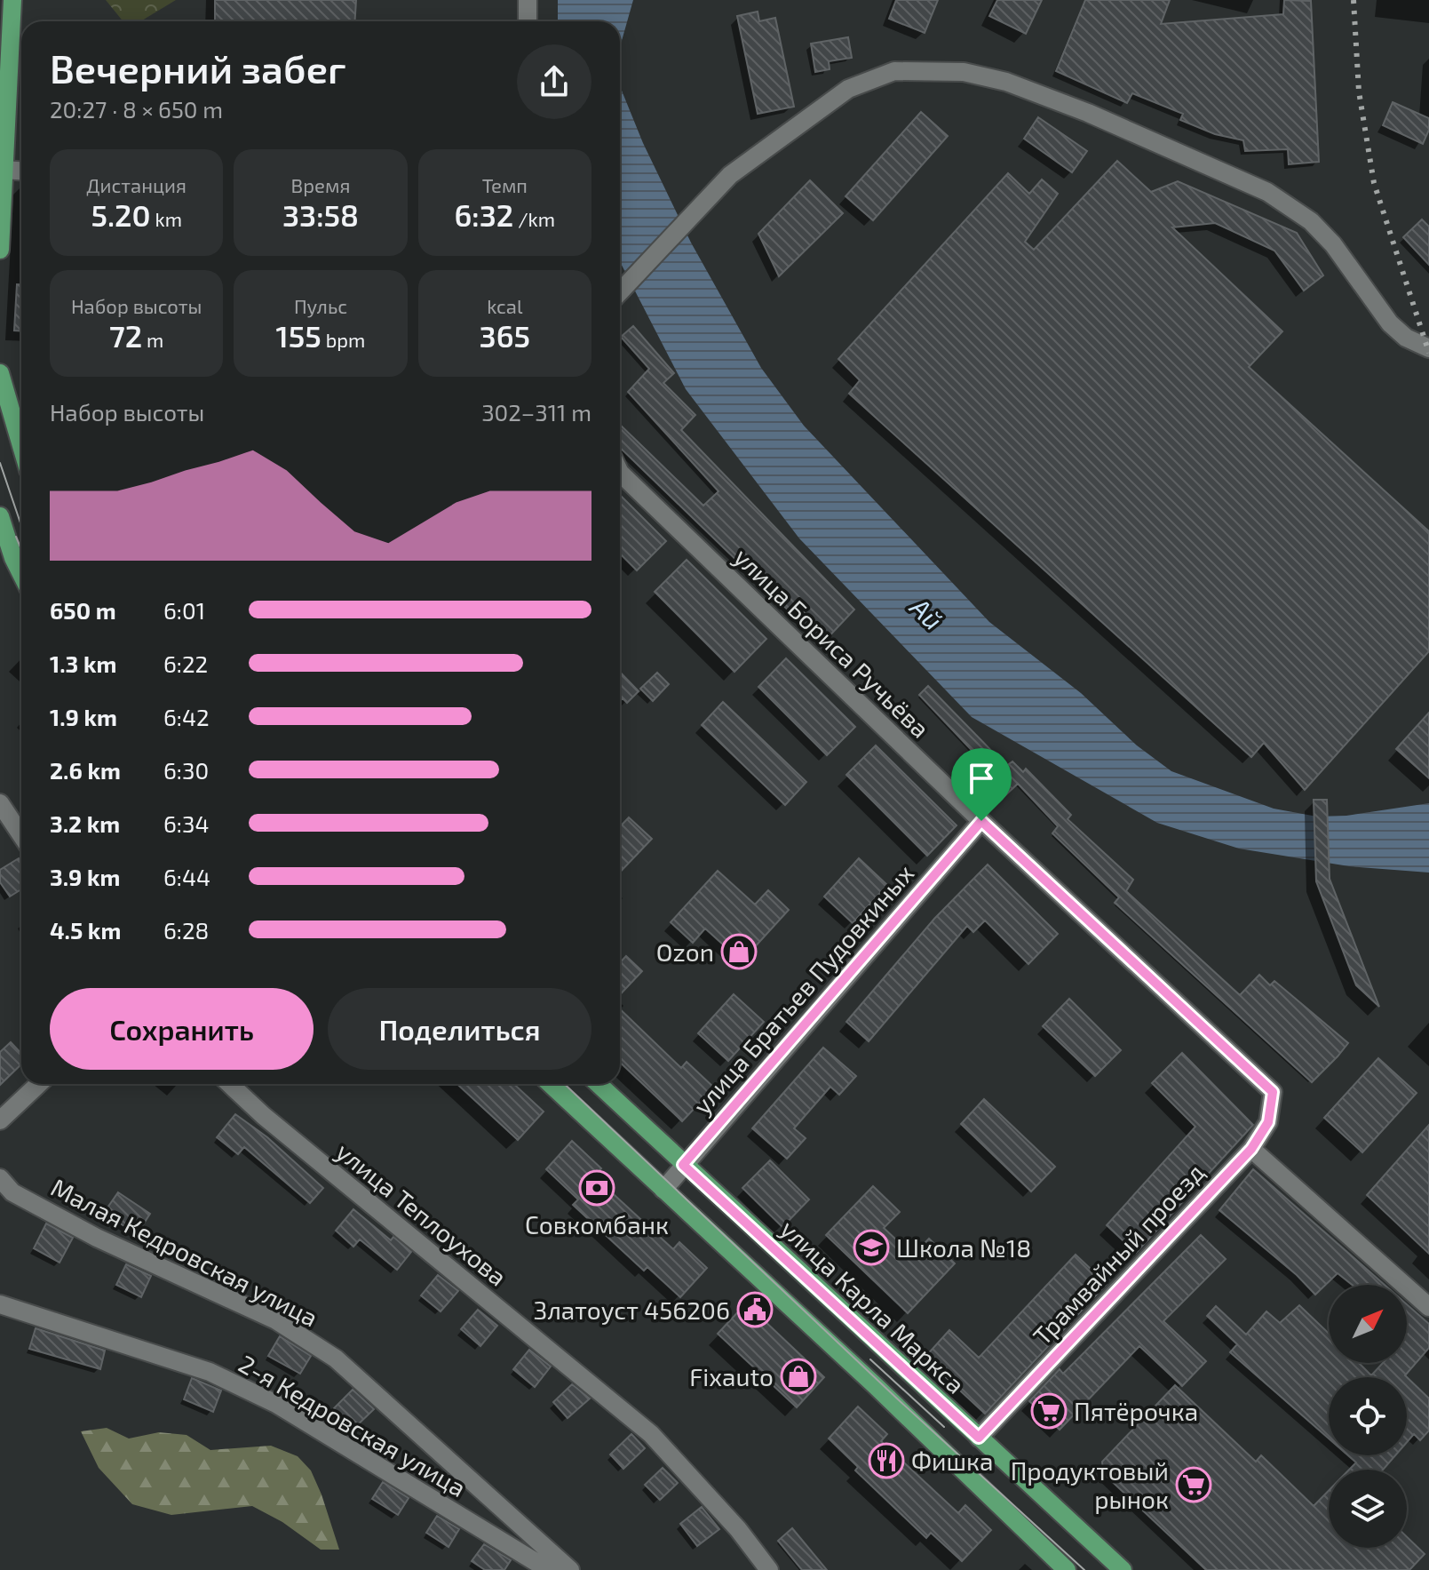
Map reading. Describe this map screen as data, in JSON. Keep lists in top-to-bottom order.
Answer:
{
  "streets": {
    "main road": ["улица Карла Маркса"],
    "street": [
      "улица Бориса Ручьёва",
      "улица Братьев Пудовкиных",
      "улица Теплоухова",
      "Малая Кедровская улица",
      "Трамвайный проезд",
      "2-я Кедровская улица"
    ]
  },
  "crossings": [
    ["улица Бориса Ручьёва", "улица Братьев Пудовкиных"],
    ["улица Бориса Ручьёва", "Трамвайный проезд"],
    ["улица Братьев Пудовкиных", "улица Карла Маркса"],
    ["Трамвайный проезд", "улица Карла Маркса"]
  ],
  "water": ["Ай"],
  "places": {
    "shop": ["Ozon", "Fixauto"],
    "bank": ["Совкомбанк"],
    "school or university": ["Школа №18"],
    "public building": ["Златоуст 456206"],
    "supermarket": ["Пятёрочка", "Продуктовый рынок"],
    "restaurant": ["Фишка"]
  },
  "north": "top right",
  "page": {
    "heading": ["Вечерний забег", "20:27 · 8 × 650 m"],
    "stats": [
      ["Дистанция", "5.20 km"],
      ["Время", "33:58"],
      ["Темп", "6:32 /km"],
      ["Набор высоты", "72 m"],
      ["Пульс", "155 bpm"],
      ["kcal", "365"]
    ],
    "chart": ["Набор высоты", "302–311 m"],
    "list": [
      {
        "name": "650 m",
        "note": "6:01"
      },
      {
        "name": "1.3 km",
        "note": "6:22"
      },
      {
        "name": "1.9 km",
        "note": "6:42"
      },
      {
        "name": "2.6 km",
        "note": "6:30"
      },
      {
        "name": "3.2 km",
        "note": "6:34"
      },
      {
        "name": "3.9 km",
        "note": "6:44"
      },
      {
        "name": "4.5 km",
        "note": "6:28"
      }
    ],
    "buttons": ["Сохранить", "Поделиться"]
  }
}
